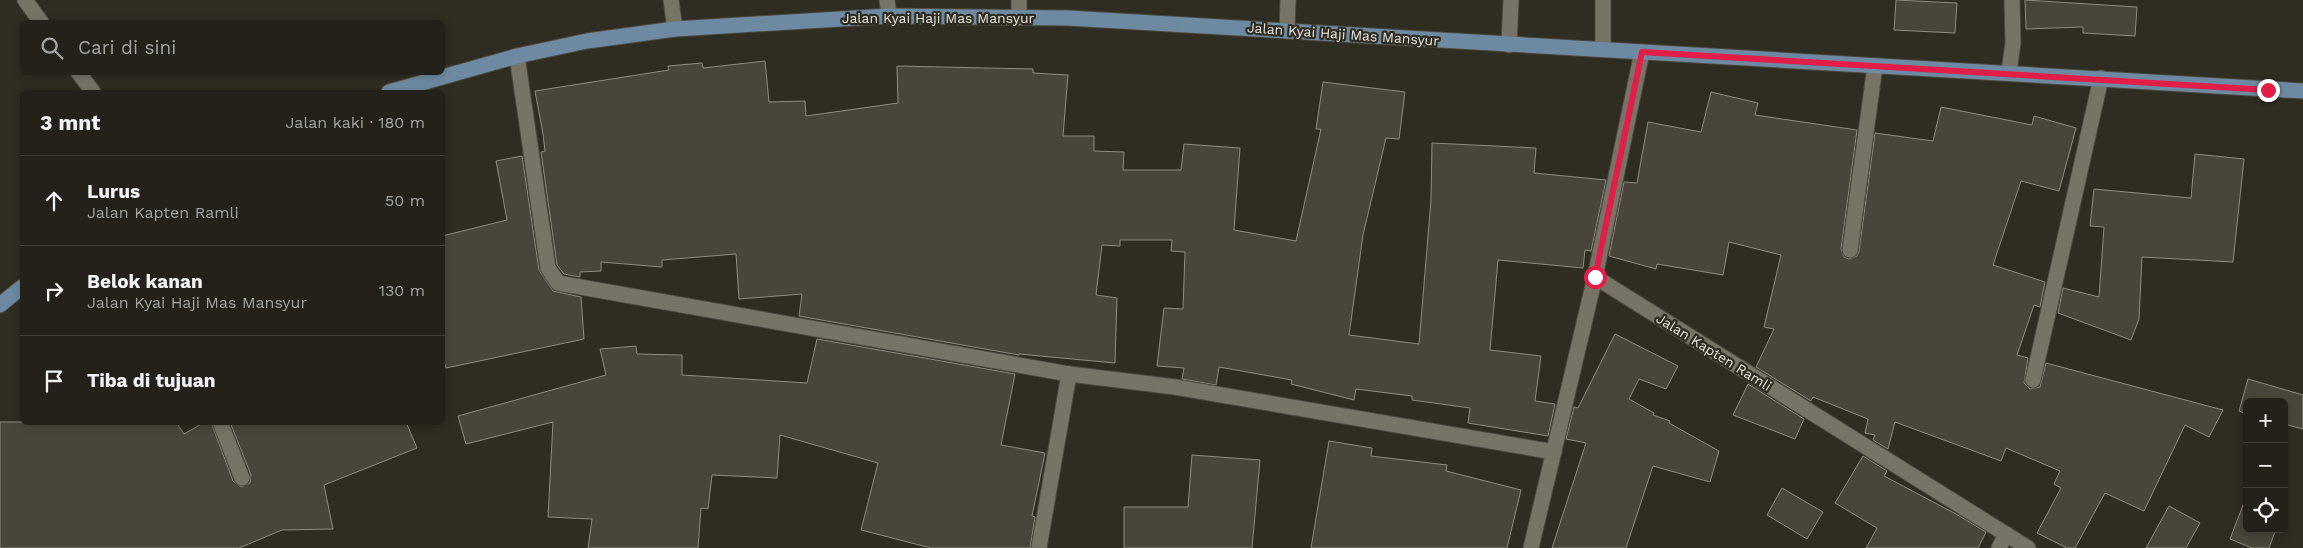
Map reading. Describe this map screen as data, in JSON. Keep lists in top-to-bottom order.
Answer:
{
  "streets": {
    "main road": ["Jalan Kyai Haji Mas Mansyur"],
    "street": ["Jalan Kapten Ramli"]
  },
  "page": {
    "search": "Cari di sini",
    "heading": ["3 mnt", "Jalan kaki · 180 m"],
    "list": [
      ["Lurus", "Jalan Kapten Ramli", "50 m"],
      ["Belok kanan", "Jalan Kyai Haji Mas Mansyur", "130 m"],
      "Tiba di tujuan"
    ],
    "map_buttons": ["+", "−"]
  }
}
